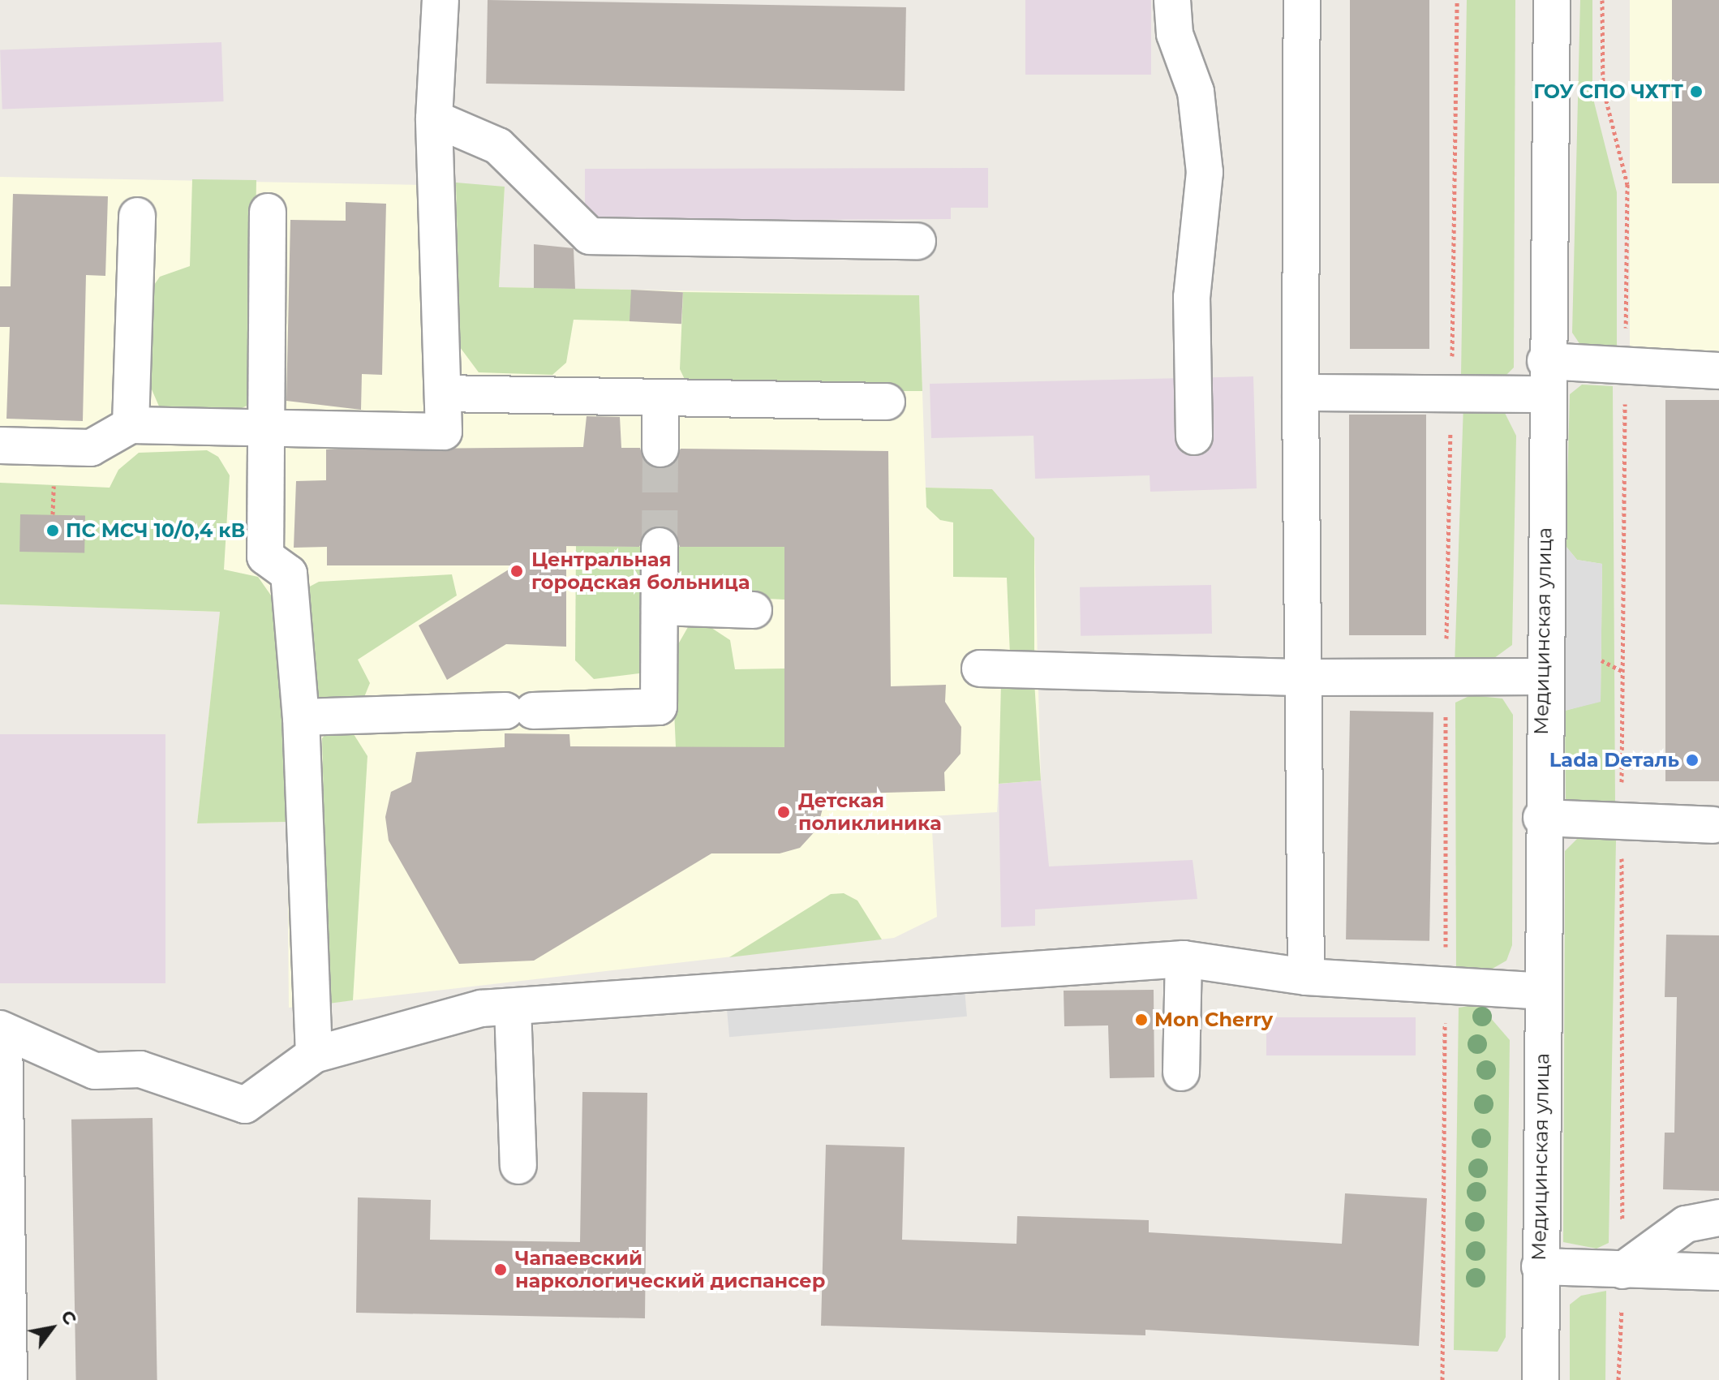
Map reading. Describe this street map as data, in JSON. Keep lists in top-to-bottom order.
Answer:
{
  "streets": {
    "street": ["Медицинская улица"]
  },
  "places": [
    "ГОУ СПО ЧХТТ",
    "ПС МСЧ 10/0,4 кВ",
    "Центральная городская больница",
    "Lada Dеталь",
    "Детская поликлиника",
    "Mon Cherry",
    "Чапаевский наркологический диспансер"
  ],
  "north": "top right"
}
